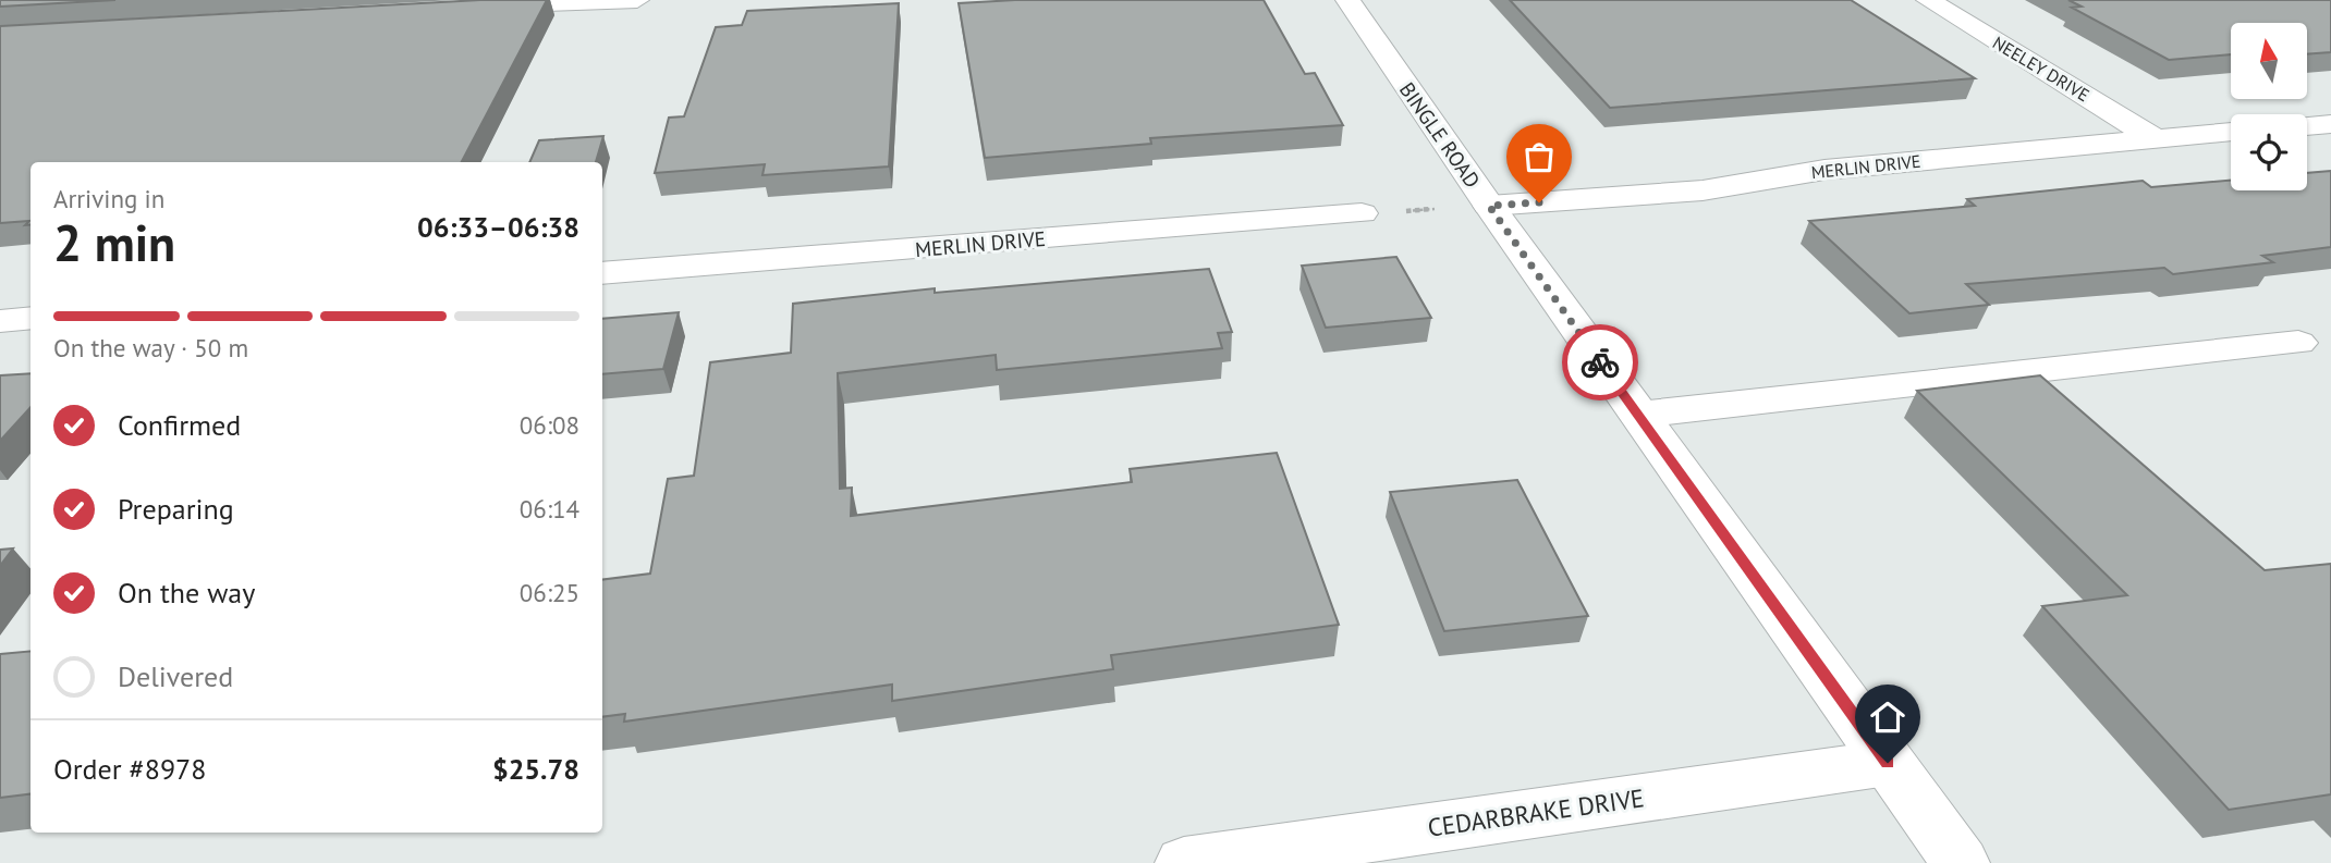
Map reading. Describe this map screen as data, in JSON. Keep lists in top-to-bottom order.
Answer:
{
  "streets": {
    "street": [
      "NEELEY DRIVE",
      "BINGLE ROAD",
      "MERLIN DRIVE",
      "CEDARBRAKE DRIVE"
    ]
  },
  "crossings": [
    ["NEELEY DRIVE", "MERLIN DRIVE"],
    ["BINGLE ROAD", "MERLIN DRIVE"],
    ["BINGLE ROAD", "CEDARBRAKE DRIVE"]
  ],
  "north": "top",
  "page": {
    "heading": ["2 min", "Arriving in", "06:33–06:38"],
    "panel": ["Order #8978", "$25.78"],
    "bar": "On the way · 50 m",
    "list": [
      ["Confirmed", "06:08"],
      ["Preparing", "06:14"],
      ["On the way", "06:25"],
      "Delivered"
    ]
  }
}
